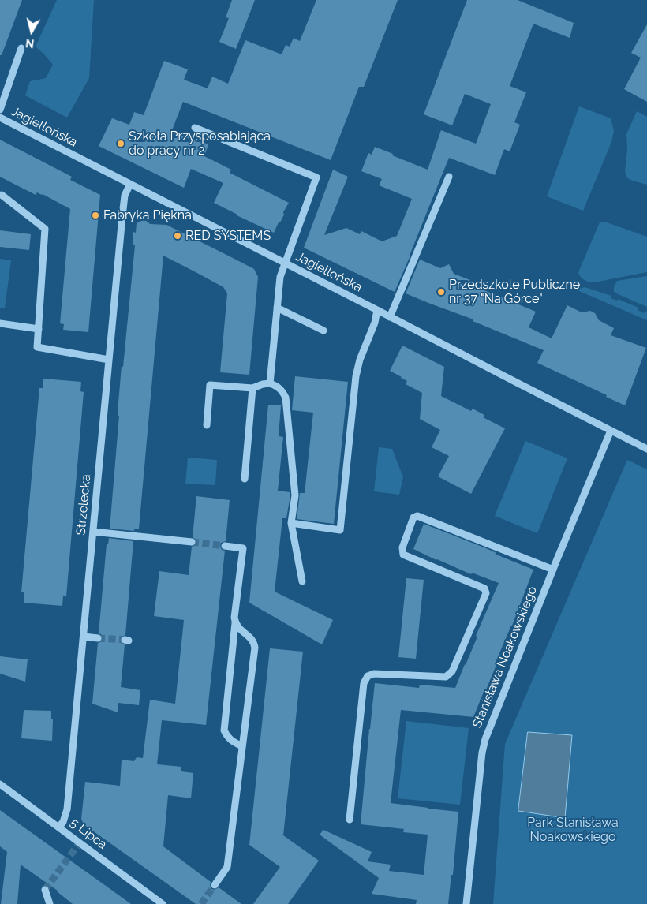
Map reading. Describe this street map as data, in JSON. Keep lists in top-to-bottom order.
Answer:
{
  "streets": {
    "street": [
      "Jagiellońska",
      "Strzelecka",
      "Stanisława Noakowskiego",
      "5 Lipca"
    ]
  },
  "crossings": [
    ["Jagiellońska", "Strzelecka"],
    ["Jagiellońska", "Stanisława Noakowskiego"],
    ["Strzelecka", "5 Lipca"]
  ],
  "parks": ["Park Stanisława Noakowskiego"],
  "places": [
    "Szkoła Przysposabiająca do pracy nr 2",
    "Fabryka Piękna",
    "RED SYSTEMS",
    "Przedszkole Publiczne nr 37 \"Na Górce\""
  ],
  "north": "bottom"
}
